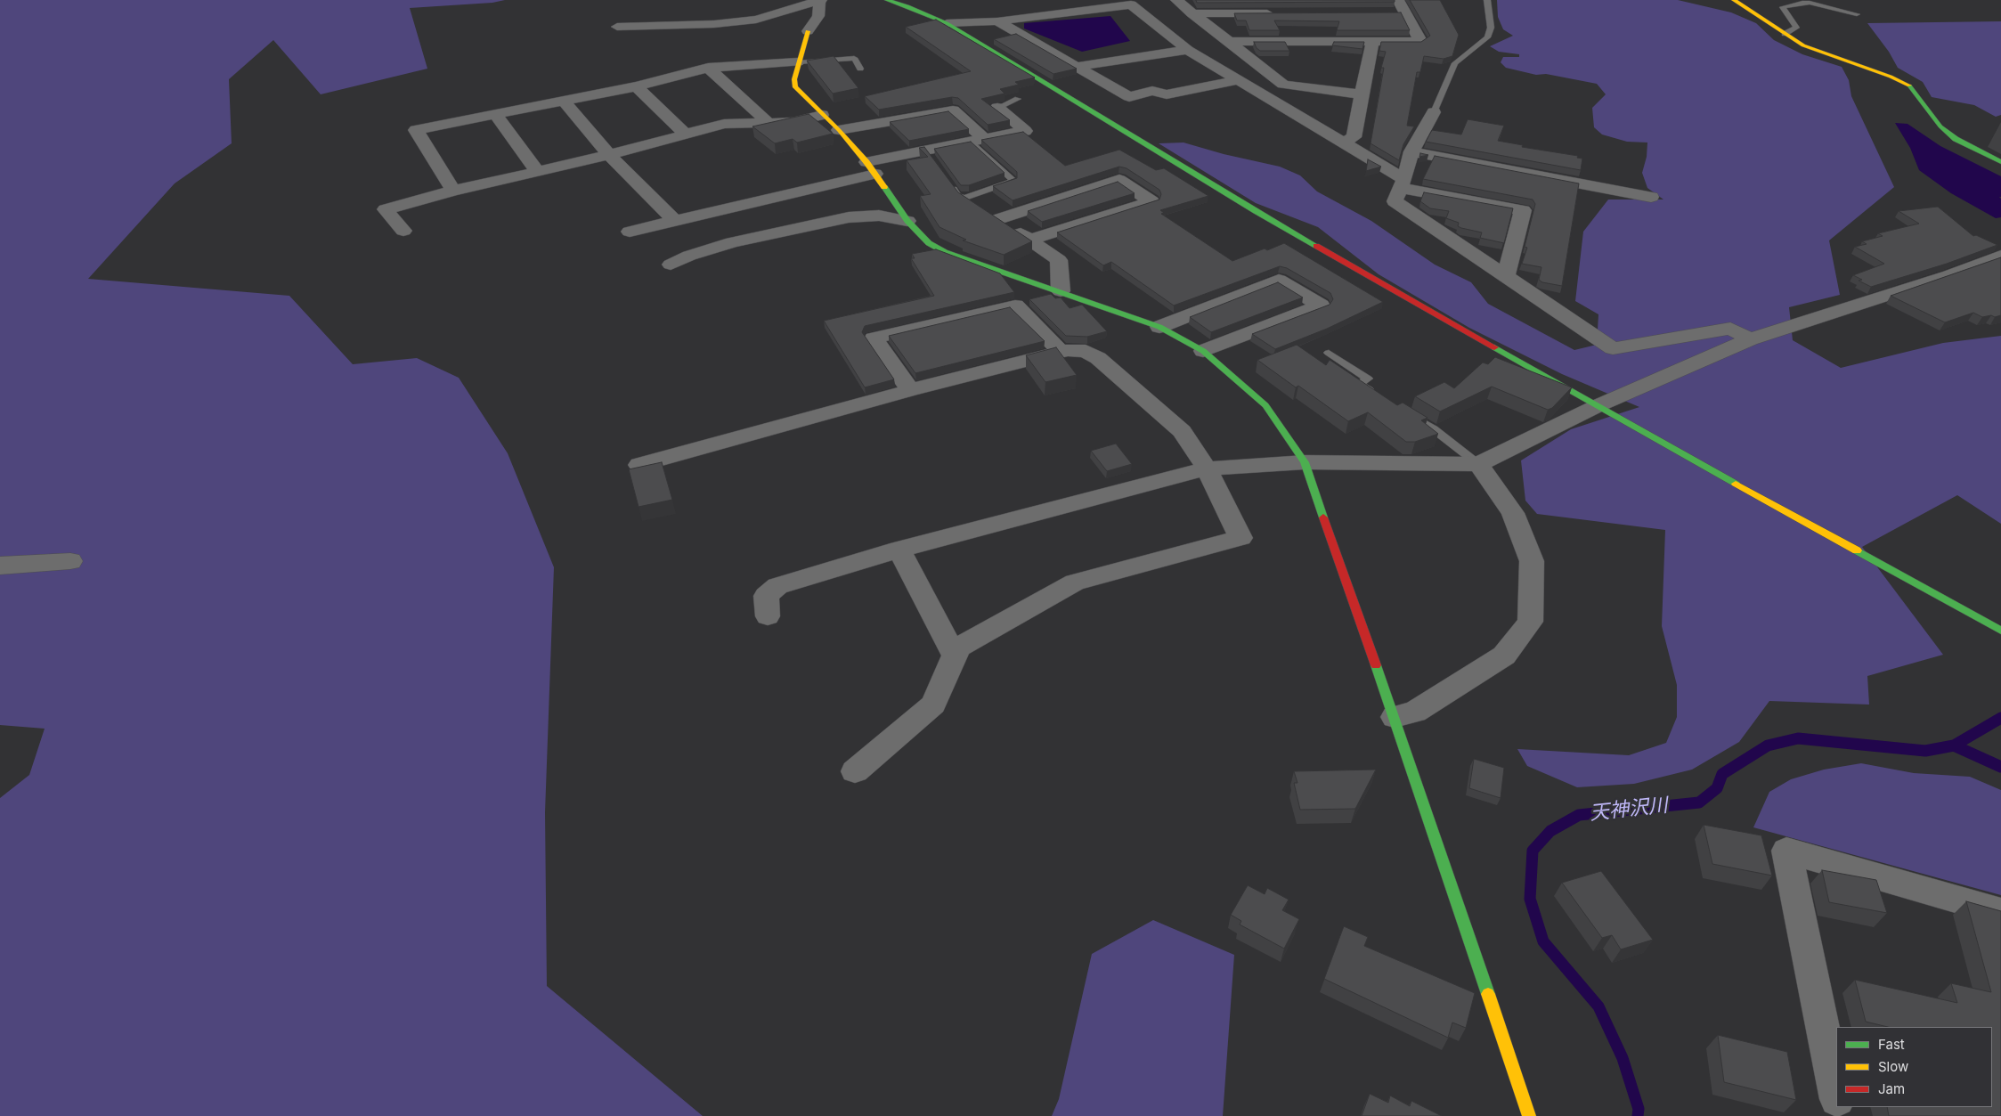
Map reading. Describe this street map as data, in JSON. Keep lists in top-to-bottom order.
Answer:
{
  "water": ["天神沢川"],
  "legend": ["Fast", "Slow", "Jam"]
}
